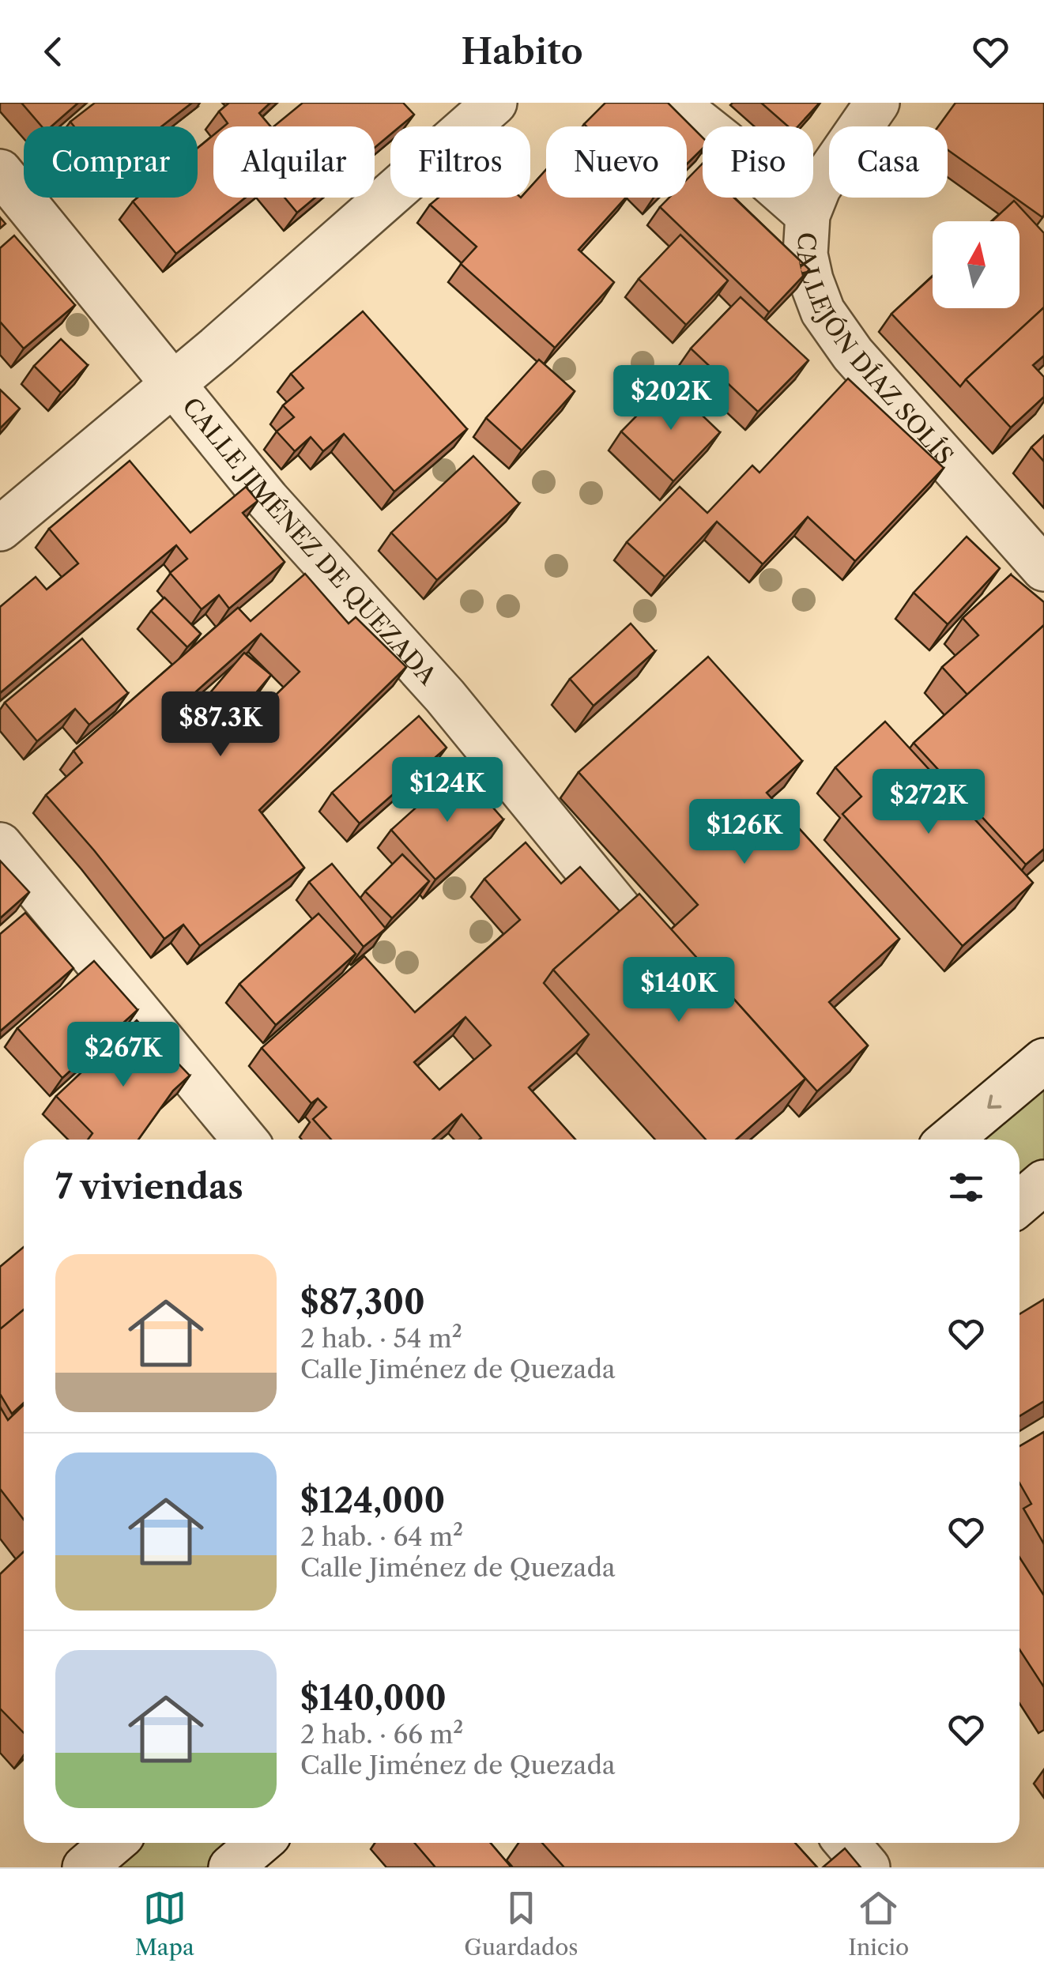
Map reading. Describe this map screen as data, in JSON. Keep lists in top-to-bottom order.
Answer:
{
  "streets": {
    "street": ["CALLEJÓN DÍAZ SOLÍS", "CALLE JIMÉNEZ DE QUEZADA"]
  },
  "north": "top",
  "page": {
    "header": "Habito",
    "chip": [
      "Comprar",
      "Alquilar",
      "Filtros",
      "Nuevo",
      "Piso",
      "Casa"
    ],
    "price": [
      "$202K",
      "$87.3K",
      "$124K",
      "$272K",
      "$126K",
      "$140K",
      "$267K"
    ],
    "heading": "7 viviendas",
    "list": [
      {
        "name": "$87,300",
        "note": "2 hab. · 54 m² · Calle Jiménez de Quezada"
      },
      {
        "name": "$124,000",
        "note": "2 hab. · 64 m² · Calle Jiménez de Quezada"
      },
      {
        "name": "$140,000",
        "note": "2 hab. · 66 m² · Calle Jiménez de Quezada"
      }
    ],
    "tabs": ["Mapa", "Guardados", "Inicio"]
  }
}
